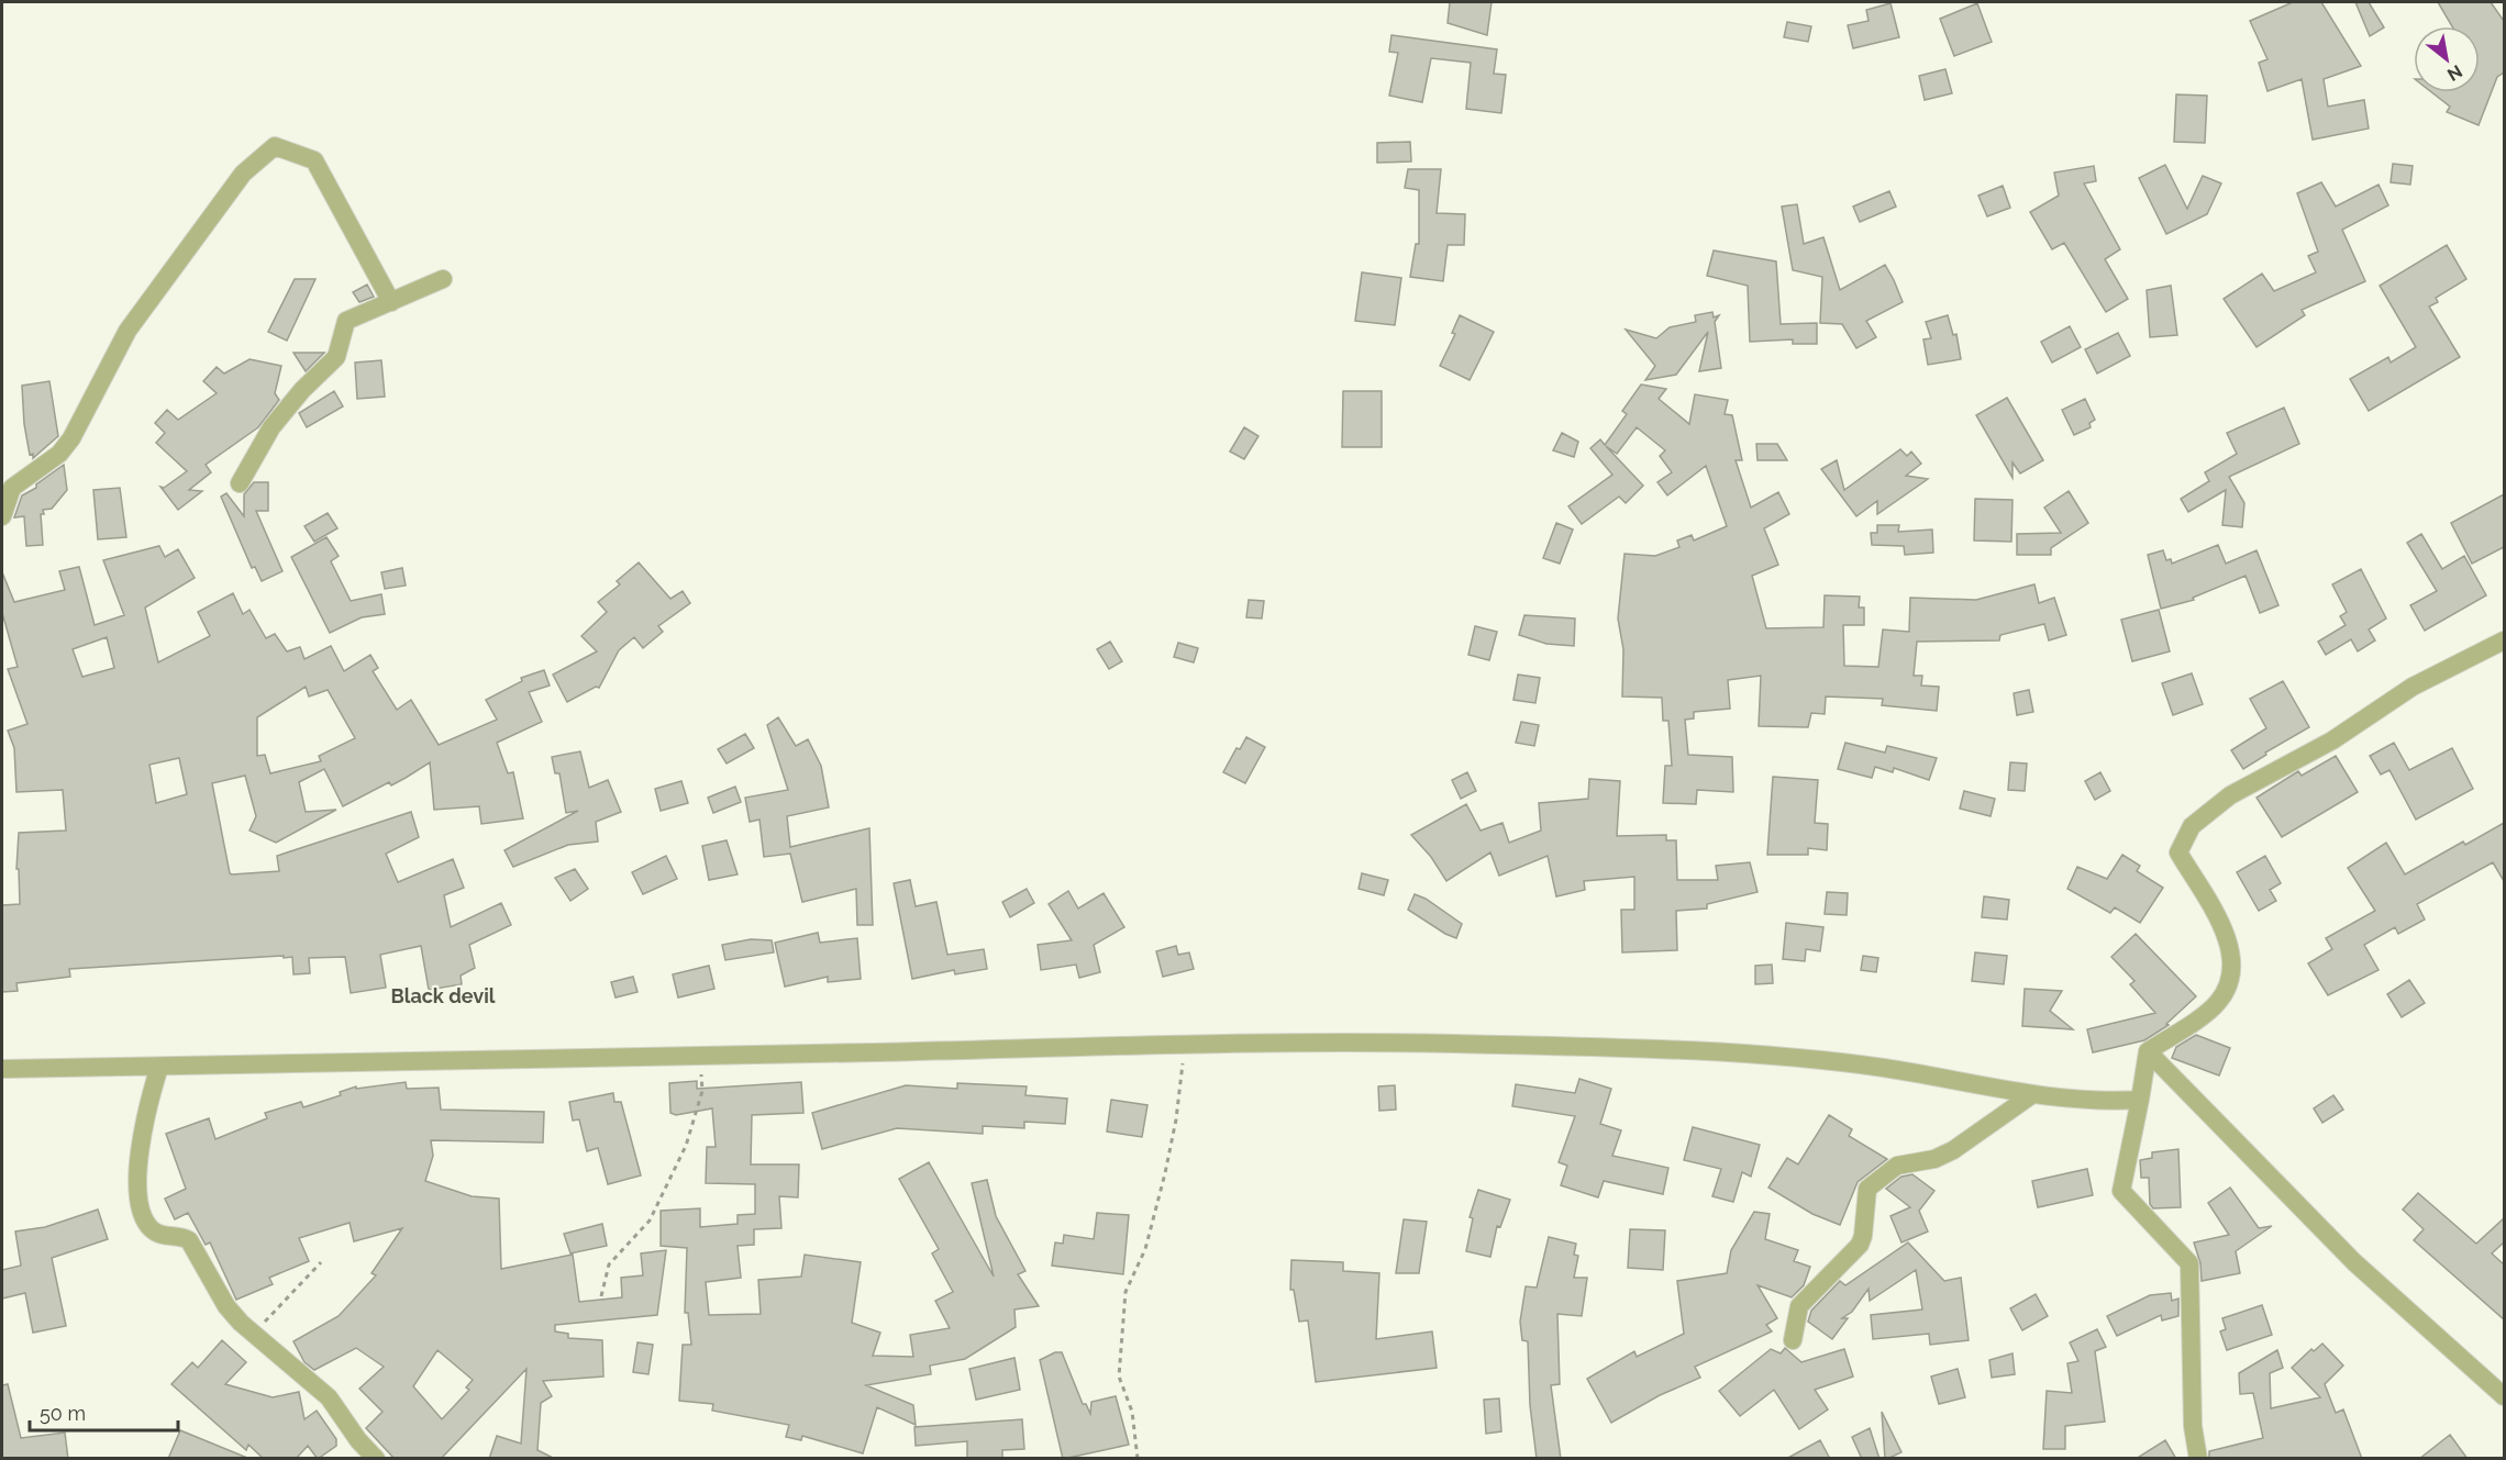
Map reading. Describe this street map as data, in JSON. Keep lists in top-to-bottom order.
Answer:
{
  "districts": ["Black devil"],
  "scale_bar": "50 m",
  "north": "bottom right"
}
